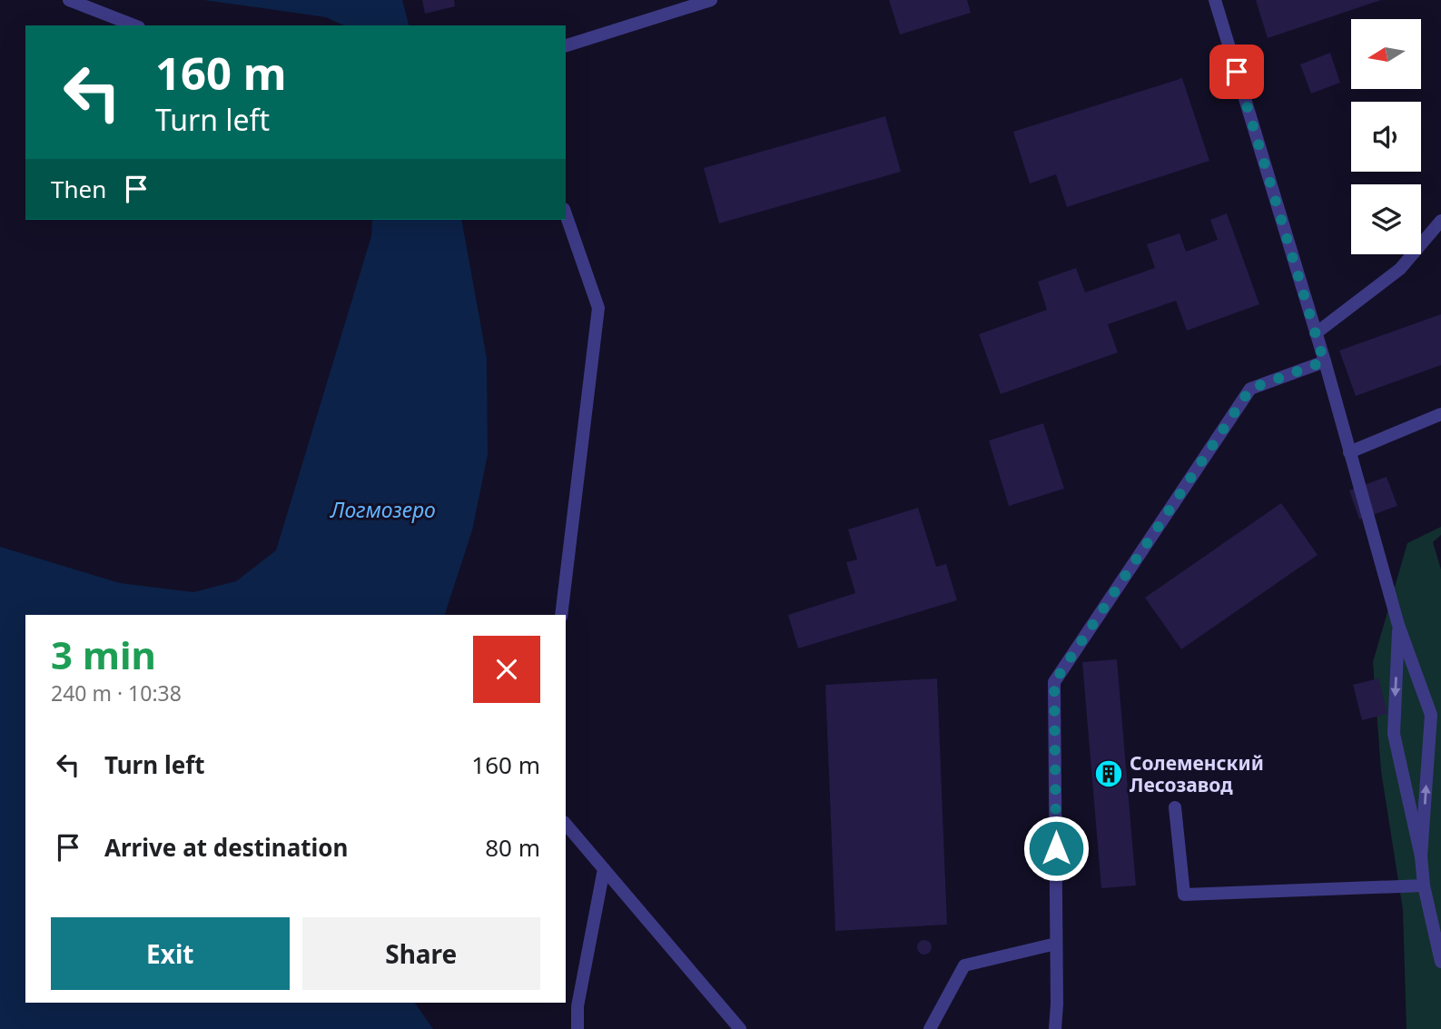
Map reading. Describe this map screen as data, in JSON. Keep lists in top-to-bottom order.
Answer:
{
  "water": ["Логмозеро"],
  "places": {
    "building": ["Солеменский Лесозавод"]
  },
  "north": "left",
  "page": {
    "turn": ["160 m", "Turn left"],
    "then": "Then",
    "heading": ["3 min", "240 m · 10:38"],
    "list": [
      {
        "name": "Turn left",
        "value": "160 m"
      },
      {
        "name": "Arrive at destination",
        "value": "80 m"
      }
    ],
    "buttons": ["Exit", "Share"]
  }
}
